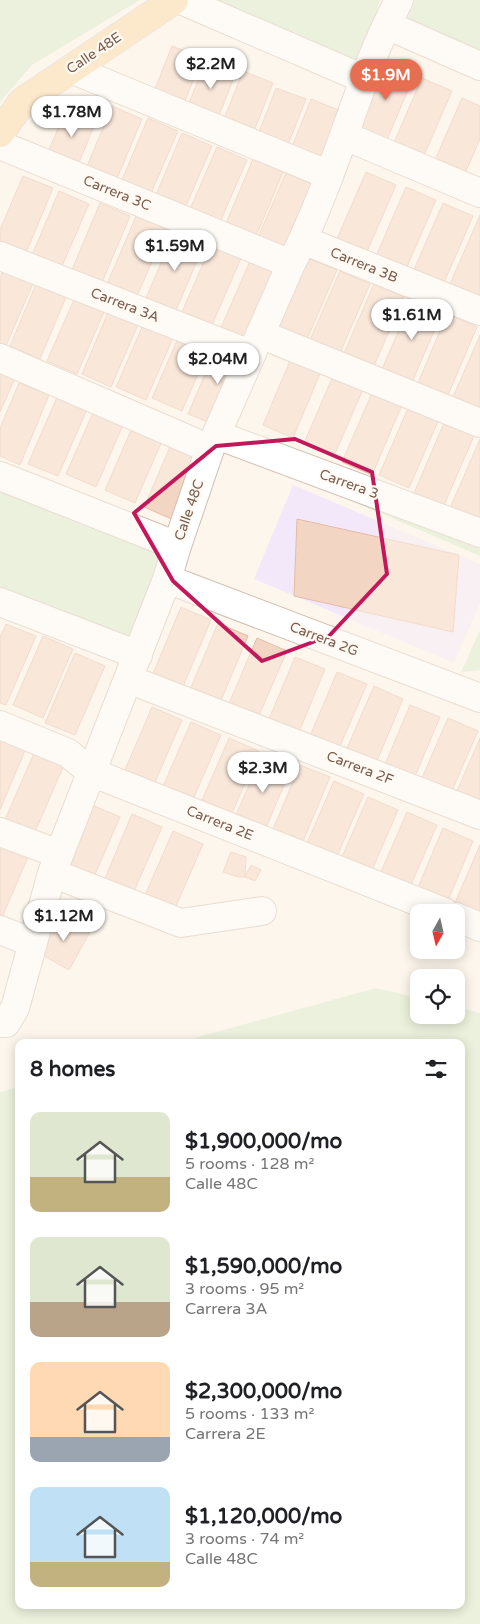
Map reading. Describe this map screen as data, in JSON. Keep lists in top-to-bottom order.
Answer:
{
  "streets": {
    "main road": ["Calle 48E"],
    "street": [
      "Carrera 3C",
      "Carrera 3B",
      "Carrera 3A",
      "Carrera 3",
      "Calle 48C",
      "Carrera 2G",
      "Carrera 2F",
      "Carrera 2E"
    ]
  },
  "crossings": [
    ["Carrera 3C", "Carrera 3B"],
    ["Carrera 3C", "Calle 48C"],
    ["Carrera 3B", "Calle 48C"],
    ["Carrera 3A", "Calle 48C"],
    ["Carrera 3", "Calle 48C"],
    ["Calle 48C", "Carrera 2G"],
    ["Calle 48C", "Carrera 2F"],
    ["Calle 48C", "Carrera 2E"]
  ],
  "north": "bottom",
  "page": {
    "price": [
      "$2.2M",
      "$1.9M",
      "$1.78M",
      "$1.59M",
      "$1.61M",
      "$2.04M",
      "$2.3M",
      "$1.12M"
    ],
    "heading": "8 homes",
    "list": [
      {
        "name": "$1,900,000/mo",
        "note": "5 rooms · 128 m² · Calle 48C"
      },
      {
        "name": "$1,590,000/mo",
        "note": "3 rooms · 95 m² · Carrera 3A"
      },
      {
        "name": "$2,300,000/mo",
        "note": "5 rooms · 133 m² · Carrera 2E"
      },
      {
        "name": "$1,120,000/mo",
        "note": "3 rooms · 74 m² · Calle 48C"
      }
    ]
  }
}
